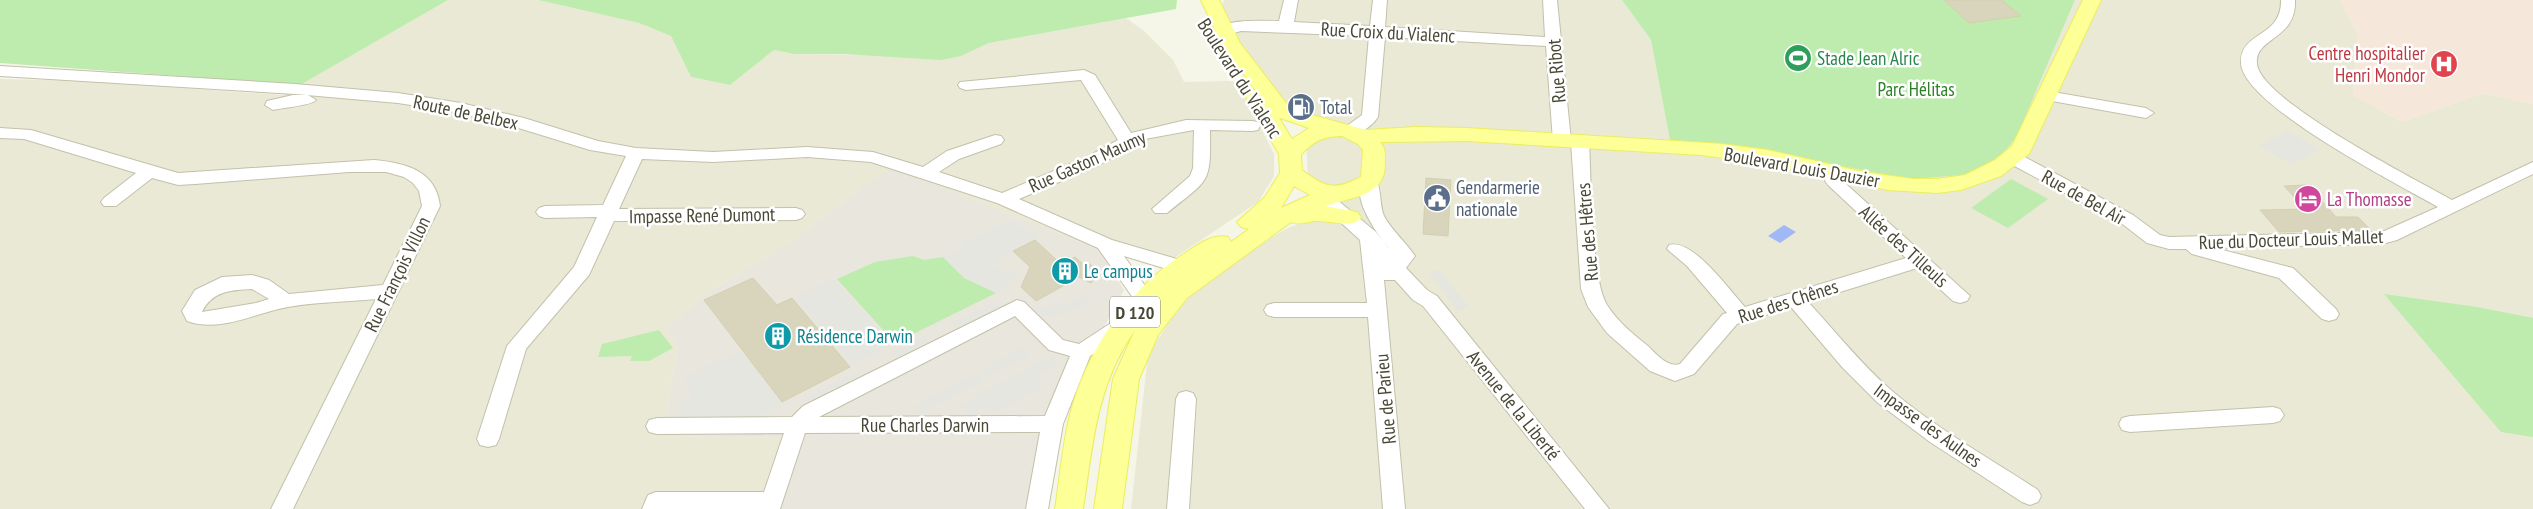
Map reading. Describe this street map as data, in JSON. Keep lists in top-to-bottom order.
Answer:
{
  "streets": {
    "main road": ["Boulevard du Vialenc", "Boulevard Louis Dauzier", "D 120"],
    "street": [
      "Rue Croix du Vialenc",
      "Rue Ribot",
      "Route de Belbex",
      "Rue Gaston Maumy",
      "Rue de Bel Air",
      "Impasse René Dumont",
      "Rue des Hêtres",
      "Rue du Docteur Louis Mallet",
      "Allée des Tilleuls",
      "Rue François Villon",
      "Rue des Chênes",
      "Rue de Parieu",
      "Avenue de la Liberté",
      "Rue Charles Darwin",
      "Impasse des Aulnes"
    ]
  },
  "crossings": [
    ["Rue Croix du Vialenc", "Rue Ribot"],
    ["Rue Ribot", "Boulevard Louis Dauzier"],
    ["Rue Ribot", "Rue des Hêtres"],
    ["Boulevard du Vialenc", "Boulevard Louis Dauzier"],
    ["Boulevard du Vialenc", "D 120"],
    ["Boulevard du Vialenc", "Avenue de la Liberté"],
    ["Route de Belbex", "Rue Gaston Maumy"],
    ["Route de Belbex", "Impasse René Dumont"],
    ["Route de Belbex", "D 120"],
    ["Boulevard Louis Dauzier", "Rue de Bel Air"],
    ["Boulevard Louis Dauzier", "Rue des Hêtres"],
    ["Boulevard Louis Dauzier", "Allée des Tilleuls"],
    ["Boulevard Louis Dauzier", "D 120"],
    ["Boulevard Louis Dauzier", "Avenue de la Liberté"],
    ["Rue de Bel Air", "Rue du Docteur Louis Mallet"],
    ["Rue des Hêtres", "Rue des Chênes"],
    ["Allée des Tilleuls", "Rue des Chênes"],
    ["Rue des Chênes", "Impasse des Aulnes"],
    ["D 120", "Avenue de la Liberté"]
  ],
  "parks": ["Parc Hélitas"],
  "places": {
    "sports": ["Stade Jean Alric"],
    "hospital": ["Centre hospitalier Henri Mondor"],
    "fuel station": ["Total"],
    "public building": ["Gendarmerie nationale"],
    "hotel": ["La Thomasse"],
    "building": ["Le campus", "Résidence Darwin"]
  }
}
